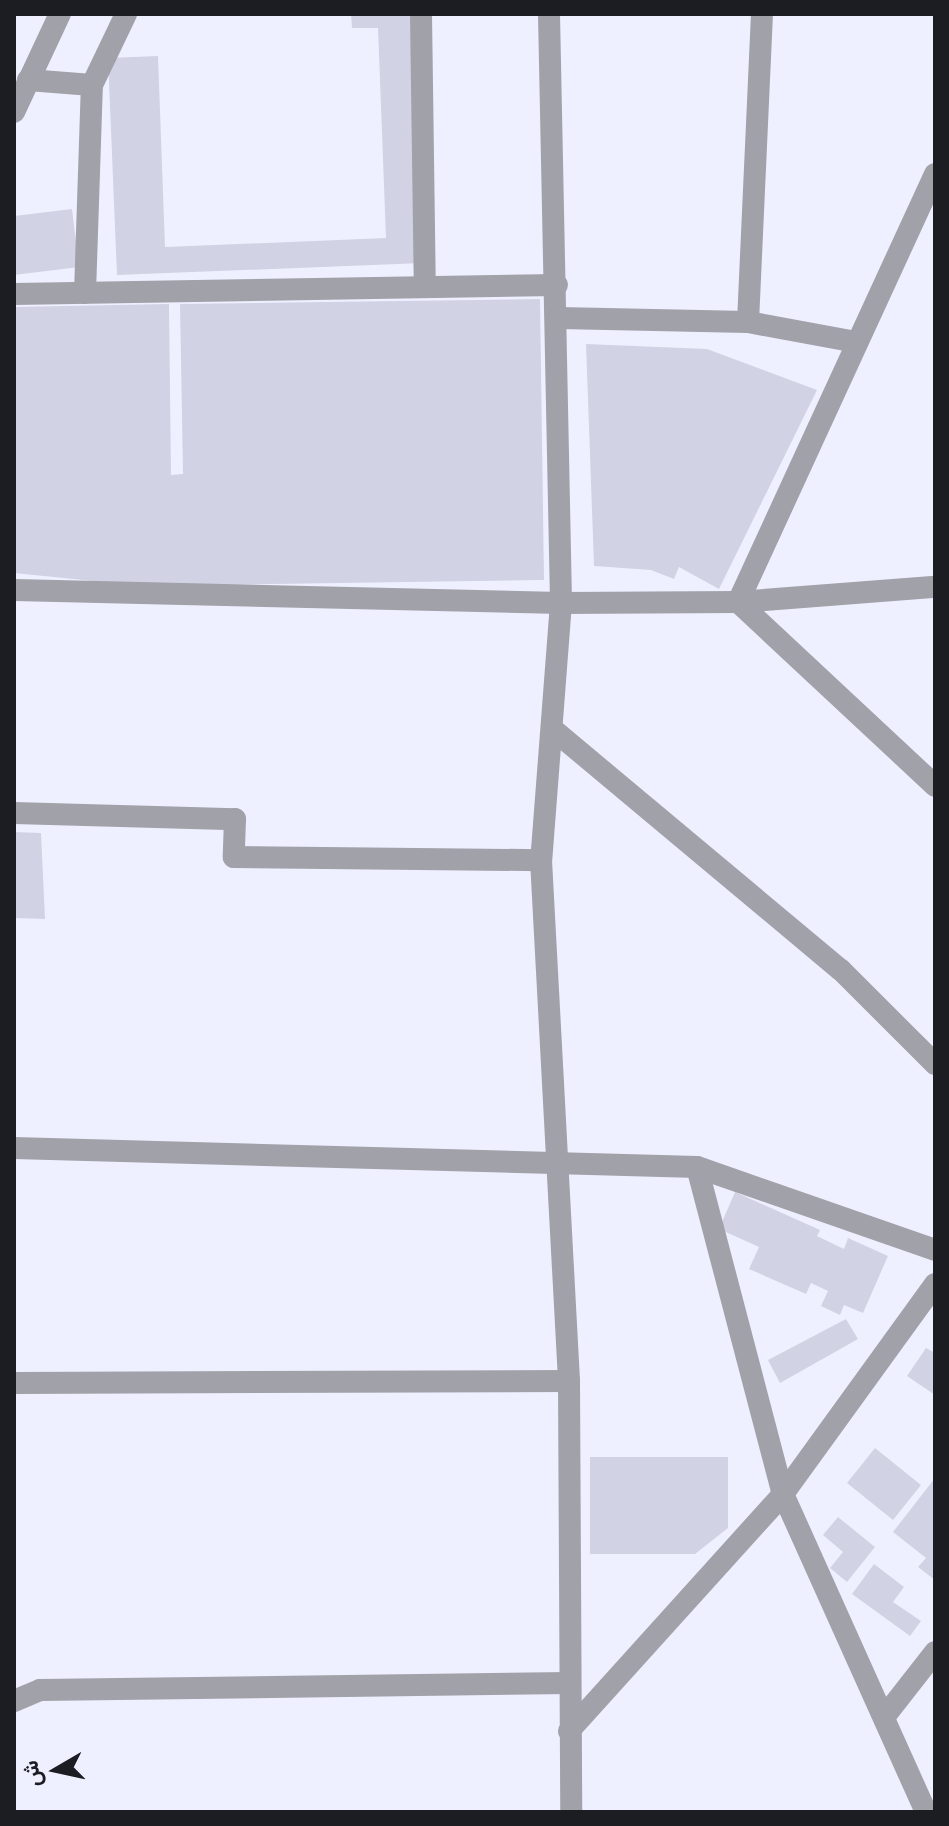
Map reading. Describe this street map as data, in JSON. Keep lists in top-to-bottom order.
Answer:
{
  "north": "left"
}
